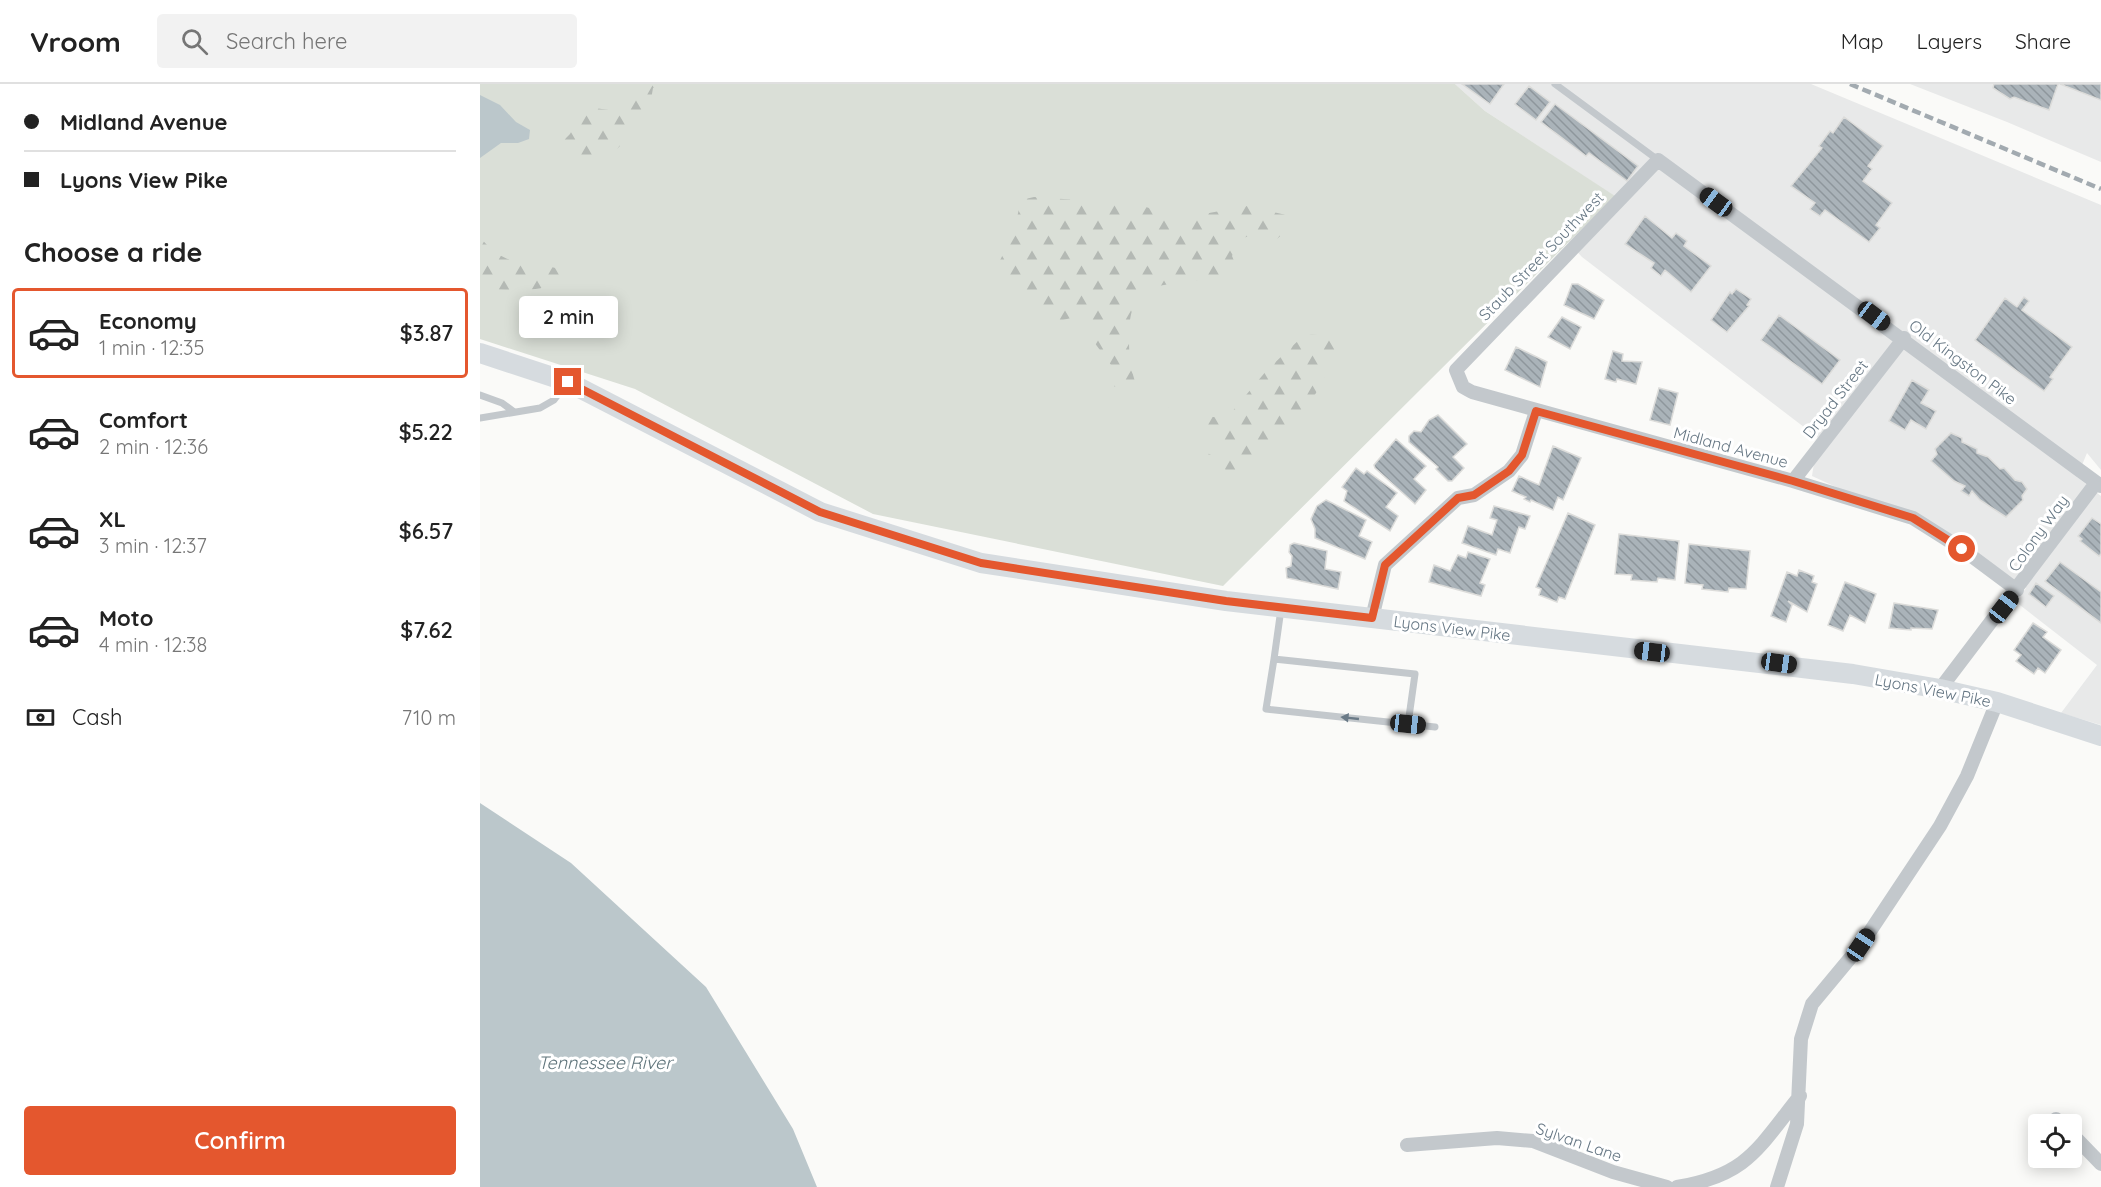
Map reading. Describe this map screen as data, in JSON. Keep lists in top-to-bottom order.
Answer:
{
  "streets": {
    "street": [
      "Staub Street Southwest",
      "Old Kingston Pike",
      "Dryad Street",
      "Midland Avenue",
      "Colony Way",
      "Lyons View Pike",
      "Sylvan Lane"
    ]
  },
  "crossings": [
    ["Staub Street Southwest", "Old Kingston Pike"],
    ["Staub Street Southwest", "Midland Avenue"],
    ["Old Kingston Pike", "Dryad Street"],
    ["Old Kingston Pike", "Colony Way"],
    ["Dryad Street", "Midland Avenue"],
    ["Midland Avenue", "Colony Way"],
    ["Colony Way", "Lyons View Pike"]
  ],
  "water": ["Tennessee River"],
  "page": {
    "header": "Vroom",
    "search": "Search here",
    "nav": ["Map", "Layers", "Share"],
    "banner": ["Midland Avenue", "Lyons View Pike"],
    "heading": "Choose a ride",
    "list": [
      {
        "name": "Economy",
        "note": "1 min · 12:35",
        "value": "$3.87"
      },
      {
        "name": "Comfort",
        "note": "2 min · 12:36",
        "value": "$5.22"
      },
      {
        "name": "XL",
        "note": "3 min · 12:37",
        "value": "$6.57"
      },
      {
        "name": "Moto",
        "note": "4 min · 12:38",
        "value": "$7.62"
      }
    ],
    "bubble": "2 min",
    "pay": ["Cash", "710 m"],
    "buttons": "Confirm"
  }
}
